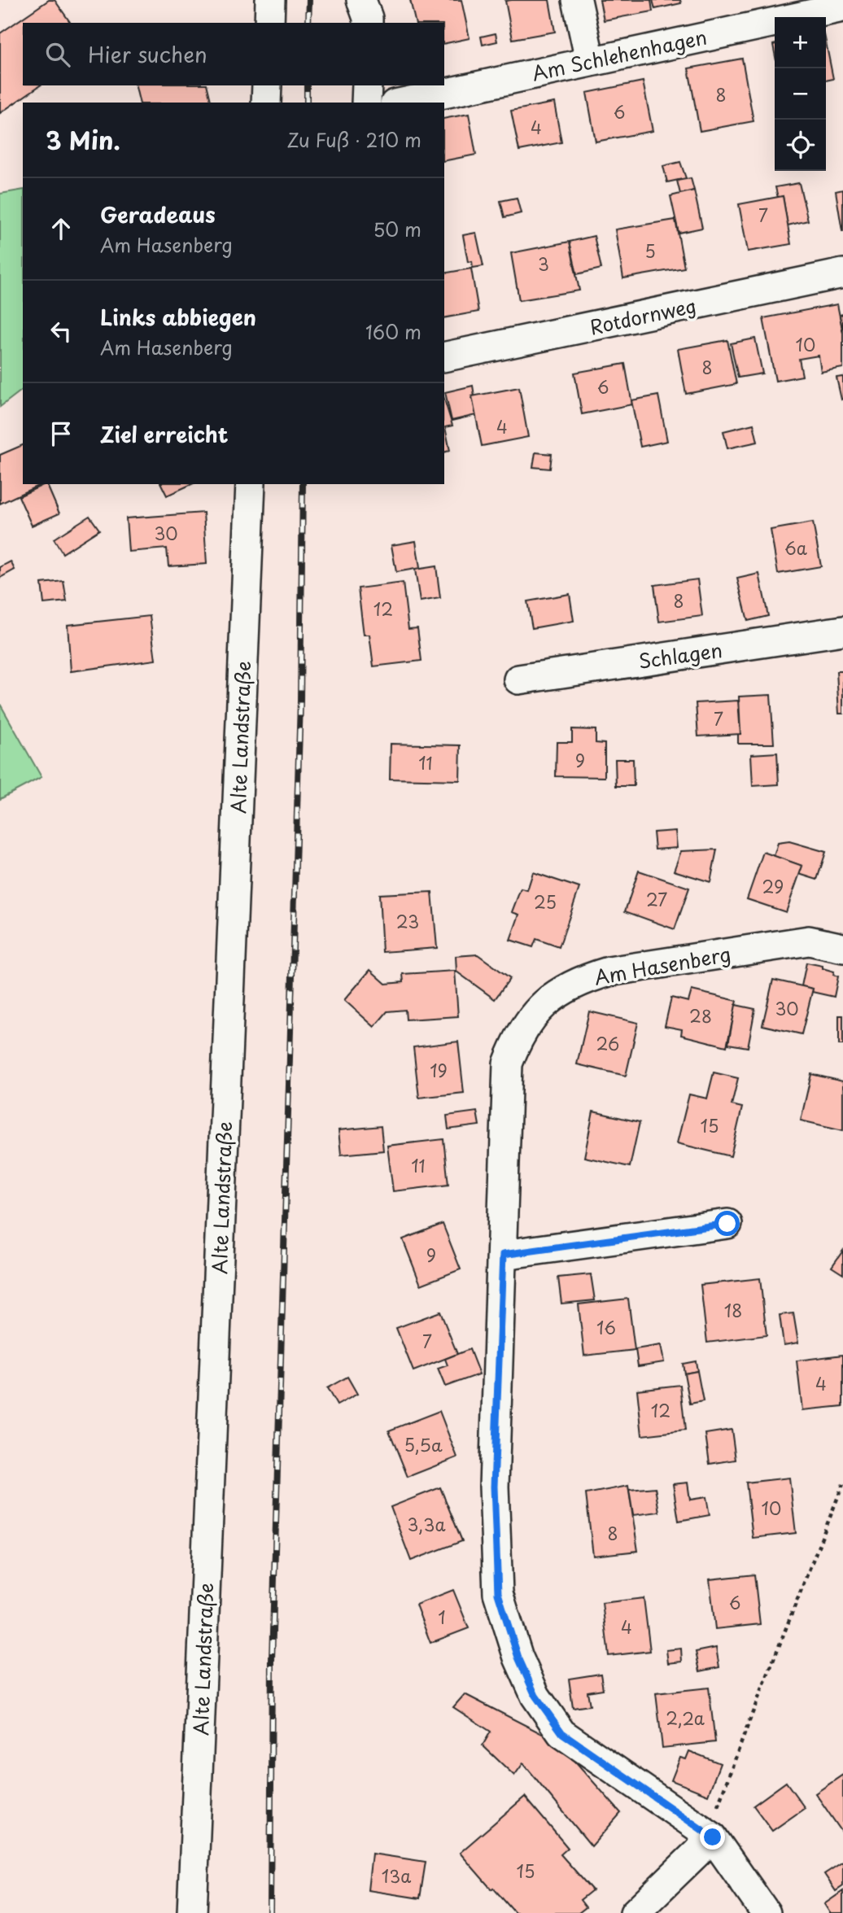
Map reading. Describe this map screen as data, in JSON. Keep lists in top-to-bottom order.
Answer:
{
  "streets": {
    "street": [
      "Am Schlehenhagen",
      "Rotdornweg",
      "Schlagen",
      "Alte Landstraße",
      "Am Hasenberg"
    ]
  },
  "house_numbers": [
    "8",
    "6",
    "4",
    "7",
    "5",
    "3",
    "10",
    "8",
    "6",
    "4",
    "30",
    "6a",
    "8",
    "12",
    "7",
    "9",
    "11",
    "29",
    "27",
    "25",
    "23",
    "30",
    "28",
    "26",
    "19",
    "15",
    "11",
    "9",
    "18",
    "16",
    "7",
    "4",
    "12",
    "5,5a",
    "10",
    "3,3a",
    "8",
    "6",
    "1",
    "4",
    "2,2a",
    "15",
    "13a"
  ],
  "page": {
    "map_buttons": ["+", "−"],
    "search": "Hier suchen",
    "heading": ["3 Min.", "Zu Fuß · 210 m"],
    "list": [
      ["Geradeaus", "Am Hasenberg", "50 m"],
      ["Links abbiegen", "Am Hasenberg", "160 m"],
      "Ziel erreicht"
    ]
  }
}
